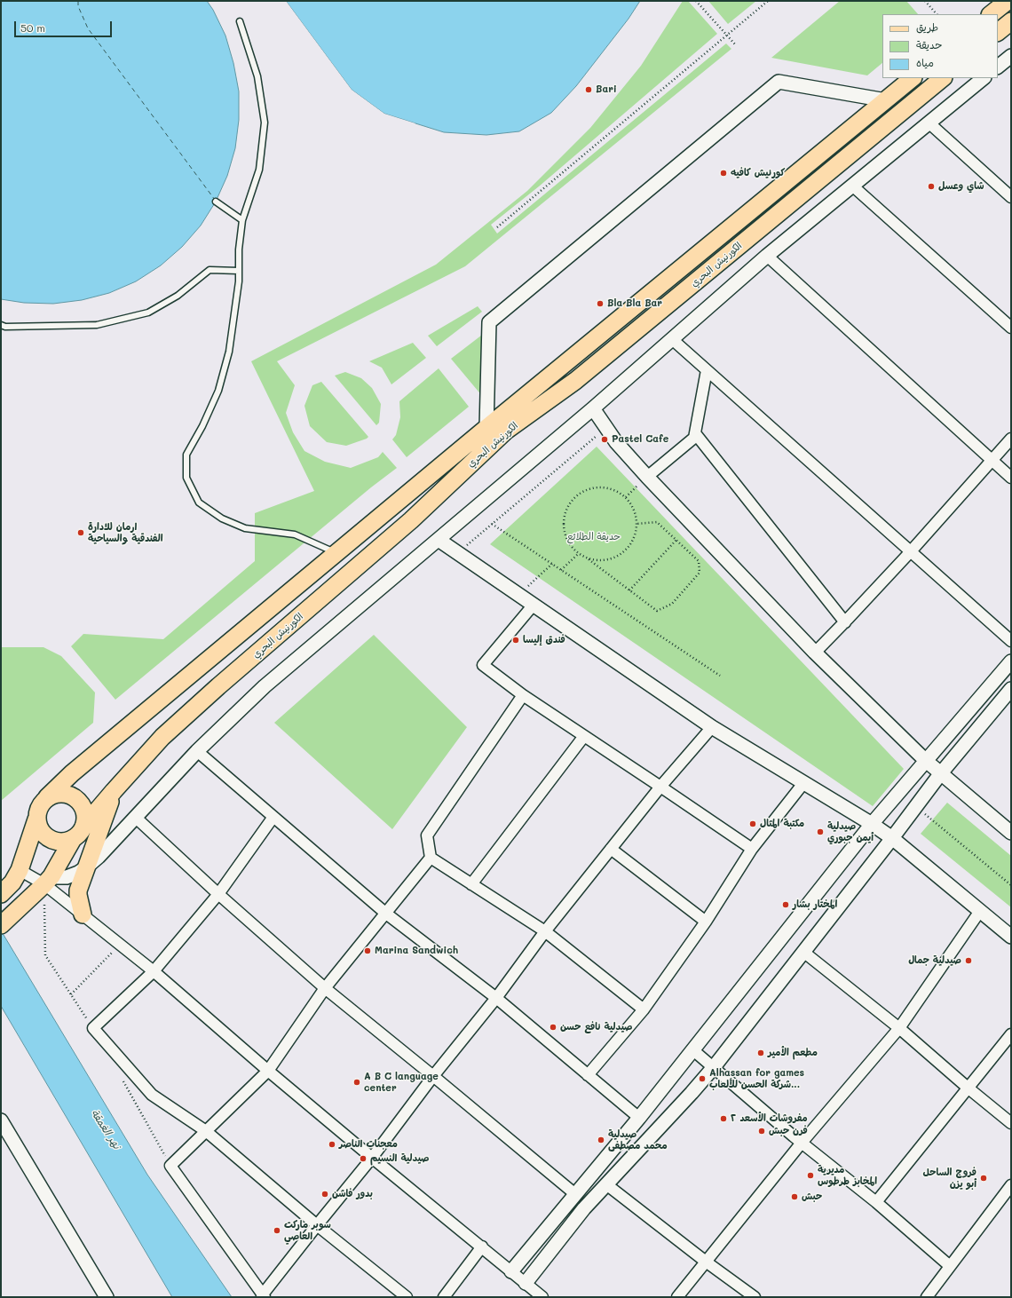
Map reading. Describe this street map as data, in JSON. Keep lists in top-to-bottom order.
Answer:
{
  "streets": {
    "main road": ["الكورنيش البحري"]
  },
  "water": ["نهر الغمقة"],
  "parks": ["حديقة الطلائع"],
  "places": [
    "Bari",
    "كورنيش كافيه",
    "شاي وعسل",
    "Bla Bla Bar",
    "Pastel Cafe",
    "ارمان للادارة الفندقية والسياحية",
    "فندق إليسا",
    "مكتبة المثال",
    "صيدلية أيمن جبوري",
    "المختار بشار",
    "Marina Sandwich",
    "صيدلية جمال",
    "صيدلية نافع حسن",
    "مطعم الأمير",
    "Alhassan for games شركة الحسن للألعاب...",
    "A B C language center",
    "مفروشات الأسعد ٢",
    "فرن حبش",
    "صيدلية محمد مصطفى",
    "معجنات الناصر",
    "صيدلية النسيم",
    "مديرية المخابز طرطوس",
    "فروج الساحل أبو يزن",
    "بدور فاشن",
    "حبش",
    "سوبر ماركت العاصي"
  ],
  "legend": ["طريق", "حديقة", "مياه"],
  "scale_bar": "50 m"
}
